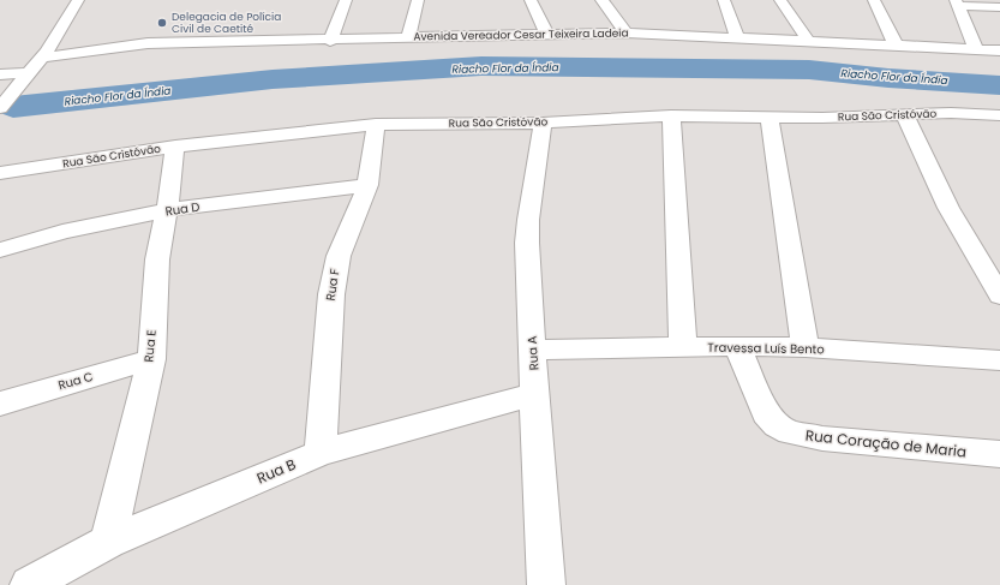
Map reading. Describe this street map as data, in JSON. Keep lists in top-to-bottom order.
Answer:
{
  "streets": {
    "street": [
      "Avenida Vereador Cesar Teixeira Ladeia",
      "Rua São Cristóvão",
      "Rua D",
      "Rua F",
      "Rua E",
      "Travessa Luís Bento",
      "Rua A",
      "Rua C",
      "Rua Coração de Maria",
      "Rua B"
    ]
  },
  "crossings": [
    ["Rua São Cristóvão", "Rua F"],
    ["Rua São Cristóvão", "Rua E"],
    ["Rua São Cristóvão", "Rua A"],
    ["Rua D", "Rua F"],
    ["Rua D", "Rua E"],
    ["Rua F", "Rua B"],
    ["Rua E", "Rua C"],
    ["Rua E", "Rua B"],
    ["Travessa Luís Bento", "Rua A"],
    ["Travessa Luís Bento", "Rua Coração de Maria"],
    ["Rua A", "Rua B"]
  ],
  "water": ["Riacho Flor da Índia"],
  "places": ["Delegacia de Polícia Civil de Caetité"]
}
